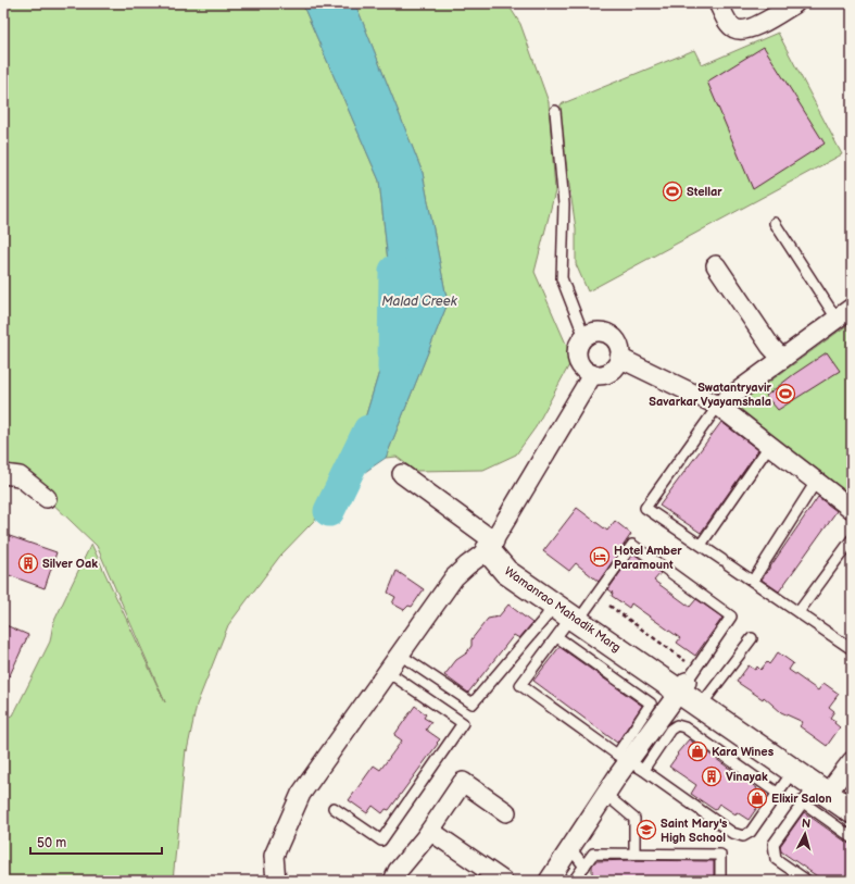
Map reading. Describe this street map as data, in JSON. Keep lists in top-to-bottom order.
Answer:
{
  "streets": {
    "street": ["Wamanrao Mahadik Marg"]
  },
  "water": ["Malad Creek"],
  "places": {
    "sports": ["Stellar", "Swatantryavir Savarkar Vyayamshala"],
    "hotel": ["Hotel Amber Paramount"],
    "building": ["Silver Oak", "Vinayak"],
    "shop": ["Kara Wines", "Elixir Salon"],
    "school or university": ["Saint Mary's High School"]
  },
  "scale_bar": "50 m",
  "north": "top"
}
